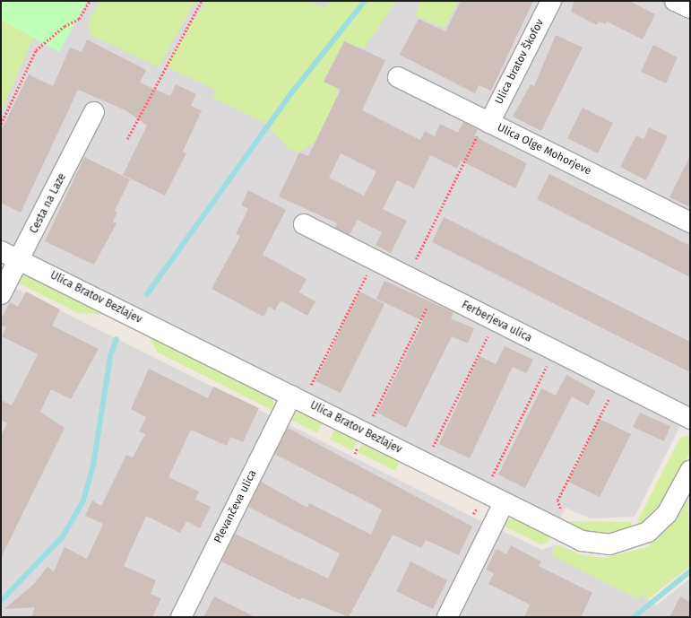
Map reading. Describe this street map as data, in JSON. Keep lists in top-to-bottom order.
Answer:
{
  "streets": {
    "street": [
      "Ulica bratov Škofov",
      "Ulica Olge Mohorjeve",
      "Cesta na Laze",
      "Ulica Bratov Bezlajev",
      "Ferberjeva ulica",
      "Plevančeva ulica"
    ]
  },
  "crossings": [
    ["Ulica bratov Škofov", "Ulica Olge Mohorjeve"],
    ["Cesta na Laze", "Ulica Bratov Bezlajev"],
    ["Ulica Bratov Bezlajev", "Plevančeva ulica"]
  ]
}
